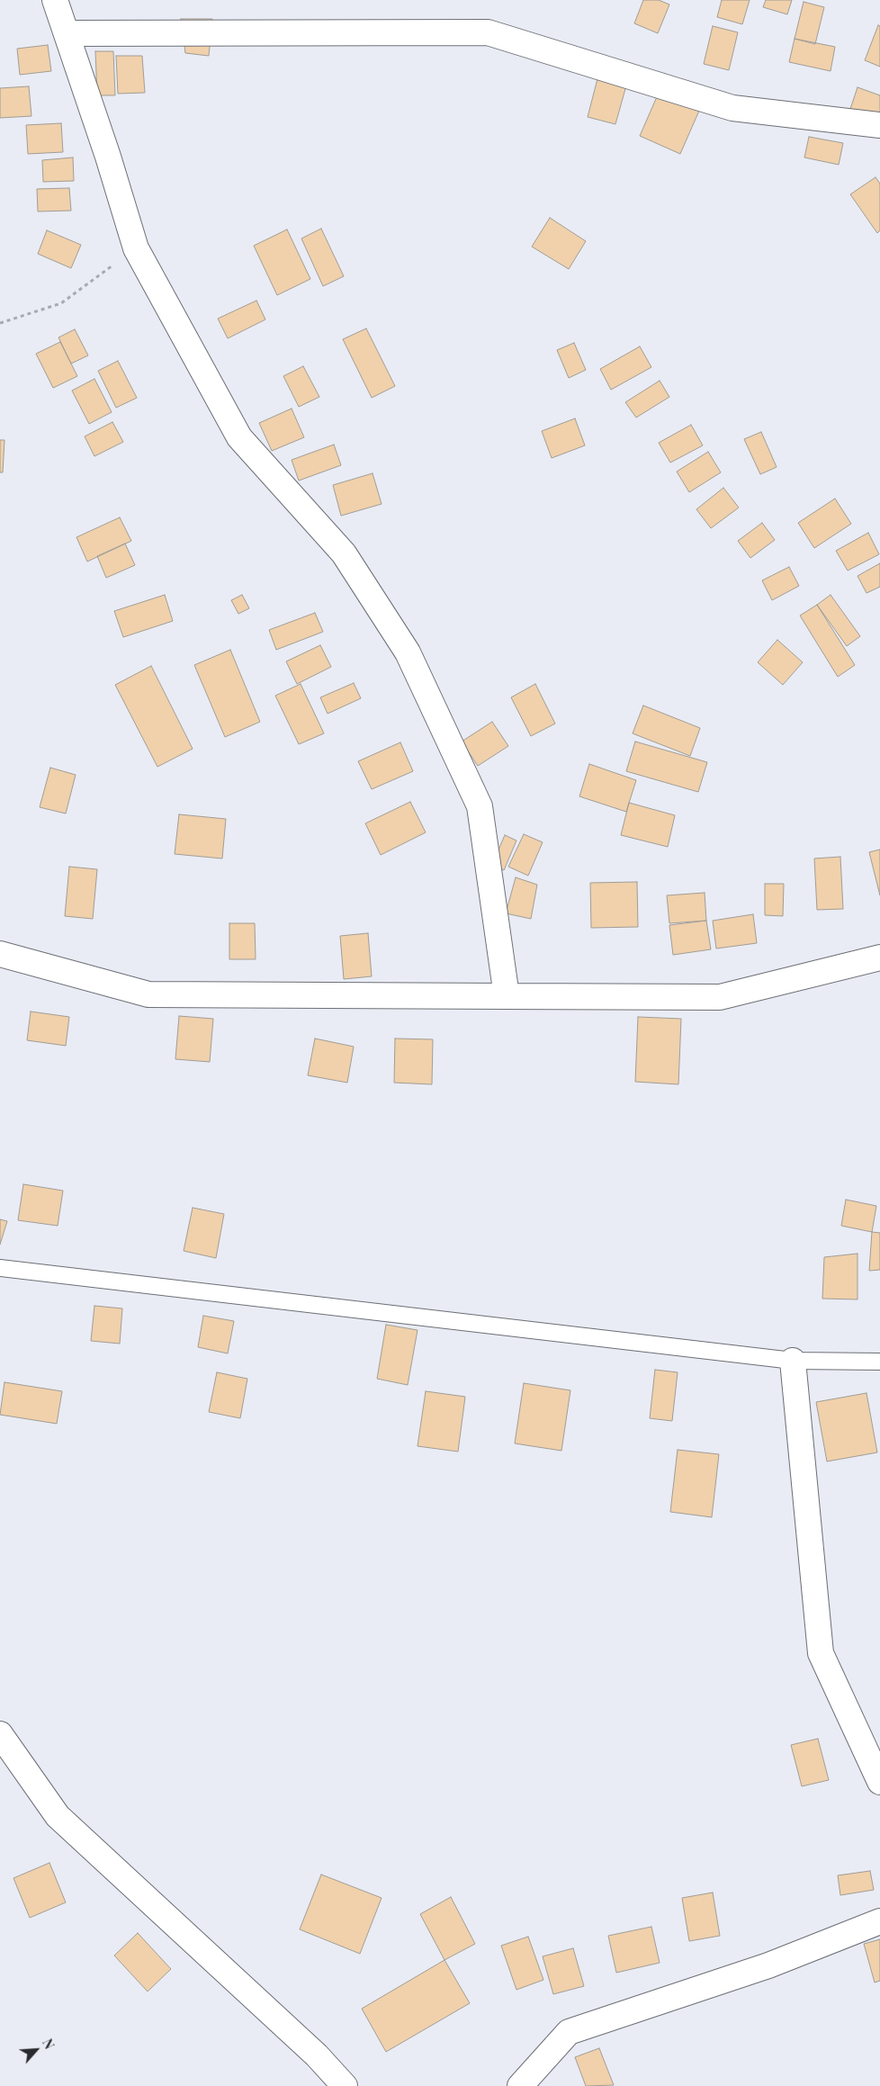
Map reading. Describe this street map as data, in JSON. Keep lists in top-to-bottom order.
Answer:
{
  "north": "top right"
}
